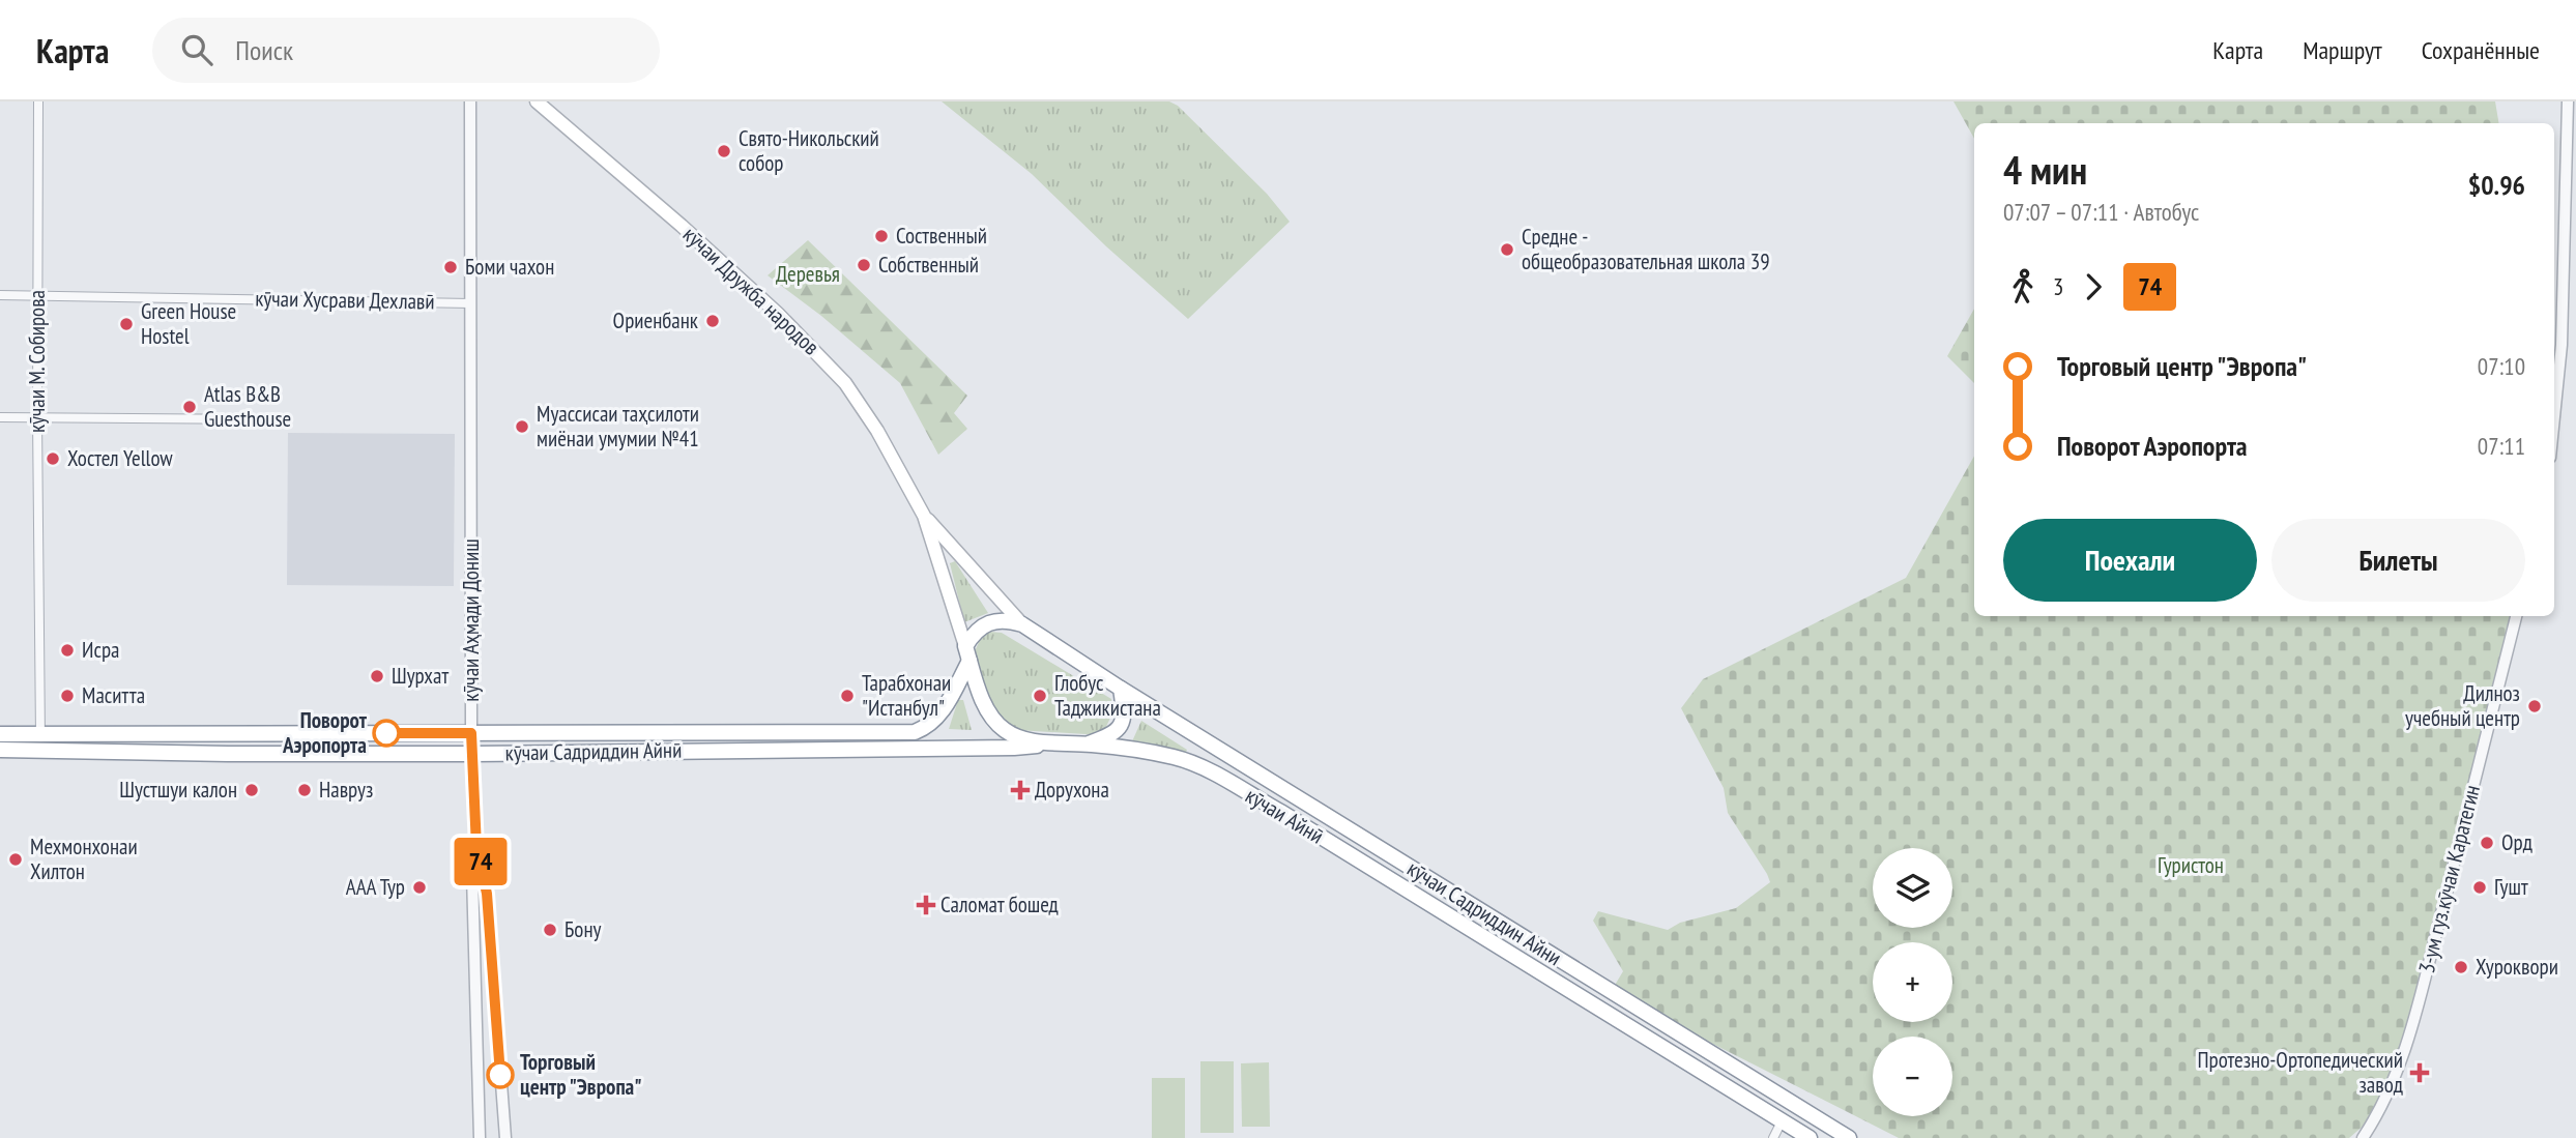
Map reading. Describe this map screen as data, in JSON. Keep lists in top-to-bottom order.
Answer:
{
  "streets": {
    "highway": ["кӯчаи Садриддин Айнӣ", "кӯчаи Айнӣ", "кӯчаи Садриддин Айни"],
    "main road": ["кӯчаи Дружба народов"],
    "street": [
      "кӯчаи Хусрави Дехлавӣ",
      "кӯчаи М. Собирова",
      "кӯчаи Аҳмади Дониш",
      "3-ум гуз.кӯчаи Каратегин"
    ]
  },
  "crossings": [
    ["кӯчаи Хусрави Дехлавӣ", "кӯчаи М. Собирова"],
    ["кӯчаи Хусрави Дехлавӣ", "кӯчаи Аҳмади Дониш"],
    ["кӯчаи М. Собирова", "кӯчаи Садриддин Айнӣ"],
    ["кӯчаи Аҳмади Дониш", "кӯчаи Садриддин Айнӣ"],
    ["кӯчаи Айнӣ", "кӯчаи Садриддин Айни"]
  ],
  "parks": ["Деревья", "Гуристон"],
  "places": {
    "other": [
      "Свято-Никольский собор",
      "Соственный",
      "Средне - общеобразовательная школа 39",
      "Собственный",
      "Боми чахон",
      "Ориенбанк",
      "Green House Hostel",
      "Atlas B&B Guesthouse",
      "Муассисаи таҳсилоти миёнаи умумии №41",
      "Хостел Yellow",
      "Исра",
      "Шурхат",
      "Маситта",
      "Тарабхонаи \"Истанбул\"",
      "Глобус Таджикистана",
      "Дилноз учебный центр",
      "Поворот Аэропорта",
      "Шустшуи калон",
      "Навруз",
      "Орд",
      "Мехмонхонаи Хилтон",
      "ААА Тур",
      "Гушт",
      "Бону",
      "Хуроквори",
      "Торговый центр \"Эвропа\""
    ],
    "health": ["Дорухона", "Саломат бошед", "Протезно-Ортопедический завод"]
  },
  "lines": ["bus line 74"],
  "page": {
    "header": "Карта",
    "search": "Поиск",
    "nav": ["Карта", "Маршрут", "Сохранённые"],
    "on_map": "74",
    "heading": ["4 мин", "07:07 – 07:11 · Автобус", "$0.96"],
    "legs": ["3", "74"],
    "list": [
      {
        "name": "Торговый центр \"Эвропа\"",
        "value": "07:10"
      },
      {
        "name": "Поворот Аэропорта",
        "value": "07:11"
      }
    ],
    "buttons": ["Поехали", "Билеты"],
    "map_buttons": ["+", "−"]
  }
}
